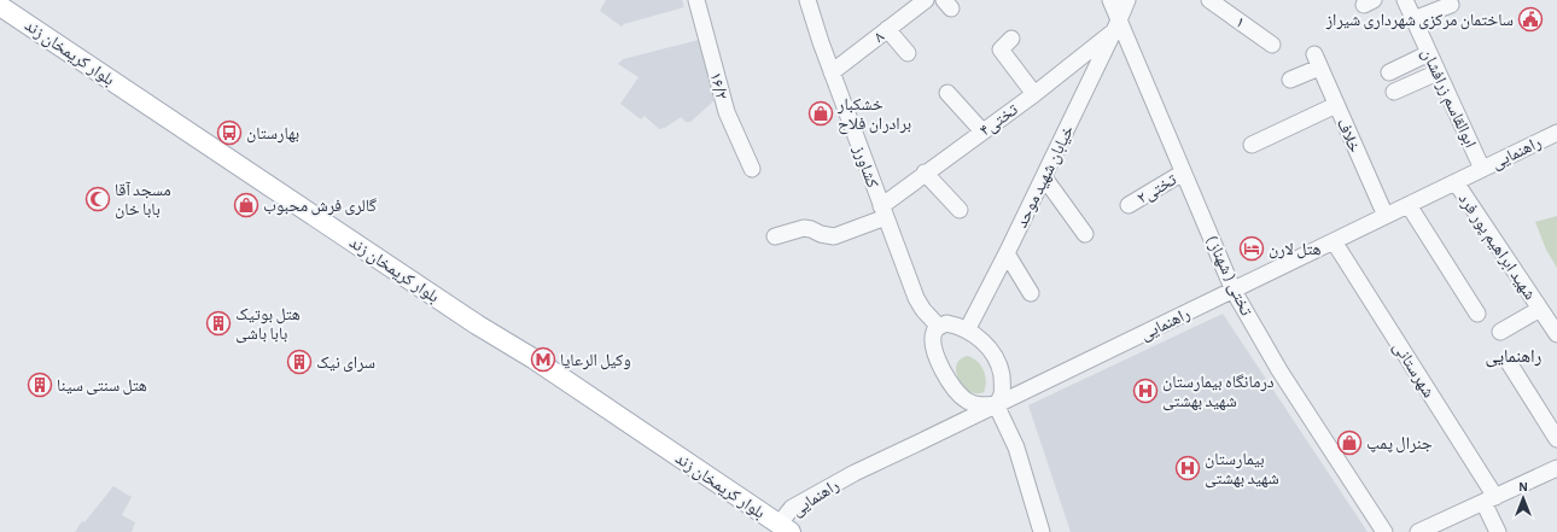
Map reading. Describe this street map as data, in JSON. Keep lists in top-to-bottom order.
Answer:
{
  "streets": {
    "main road": ["بلوار کریمخان زند"],
    "street": [
      "۱",
      "۸",
      "۱۶/۲",
      "ابوالقاسم زرافشان",
      "تختی۴",
      "خلاف",
      "راهنمایی",
      "کشاورز",
      "خیابان شهید موحد",
      "تختی۲",
      "شهید ابراهیم پور فرد",
      "تختی ( شهناز )",
      "شهرستانی"
    ]
  },
  "crossings": [
    ["۸", "کشاورز"],
    ["بلوار کریمخان زند", "راهنمایی"],
    ["ابوالقاسم زرافشان", "راهنمایی"],
    ["تختی۴", "کشاورز"],
    ["تختی۴", "خیابان شهید موحد"],
    ["تختی۴", "تختی ( شهناز )"],
    ["خلاف", "راهنمایی"],
    ["راهنمایی", "شهید ابراهیم پور فرد"],
    ["راهنمایی", "تختی ( شهناز )"],
    ["راهنمایی", "شهرستانی"],
    ["خیابان شهید موحد", "تختی ( شهناز )"],
    ["تختی۲", "تختی ( شهناز )"]
  ],
  "districts": ["راهنمایی"],
  "places": {
    "public building": ["ساختمان مرکزی شهرداری شیراز"],
    "shop": ["خشکبار برادران فلاح", "گالری فرش محبوب", "جنرال پمپ"],
    "bus stop": ["بهارستان"],
    "mosque": ["مسجد آقا بابا خان"],
    "hotel": ["هتل لارن"],
    "building": ["هتل بوتیک بابا باشی", "سرای نیک", "هتل سنتی سینا"],
    "metro station": ["وکیل الرعایا"],
    "hospital": ["درمانگاه بیمارستان شهید بهشتی", "بیمارستان شهید بهشتی"]
  },
  "north": "top"
}
